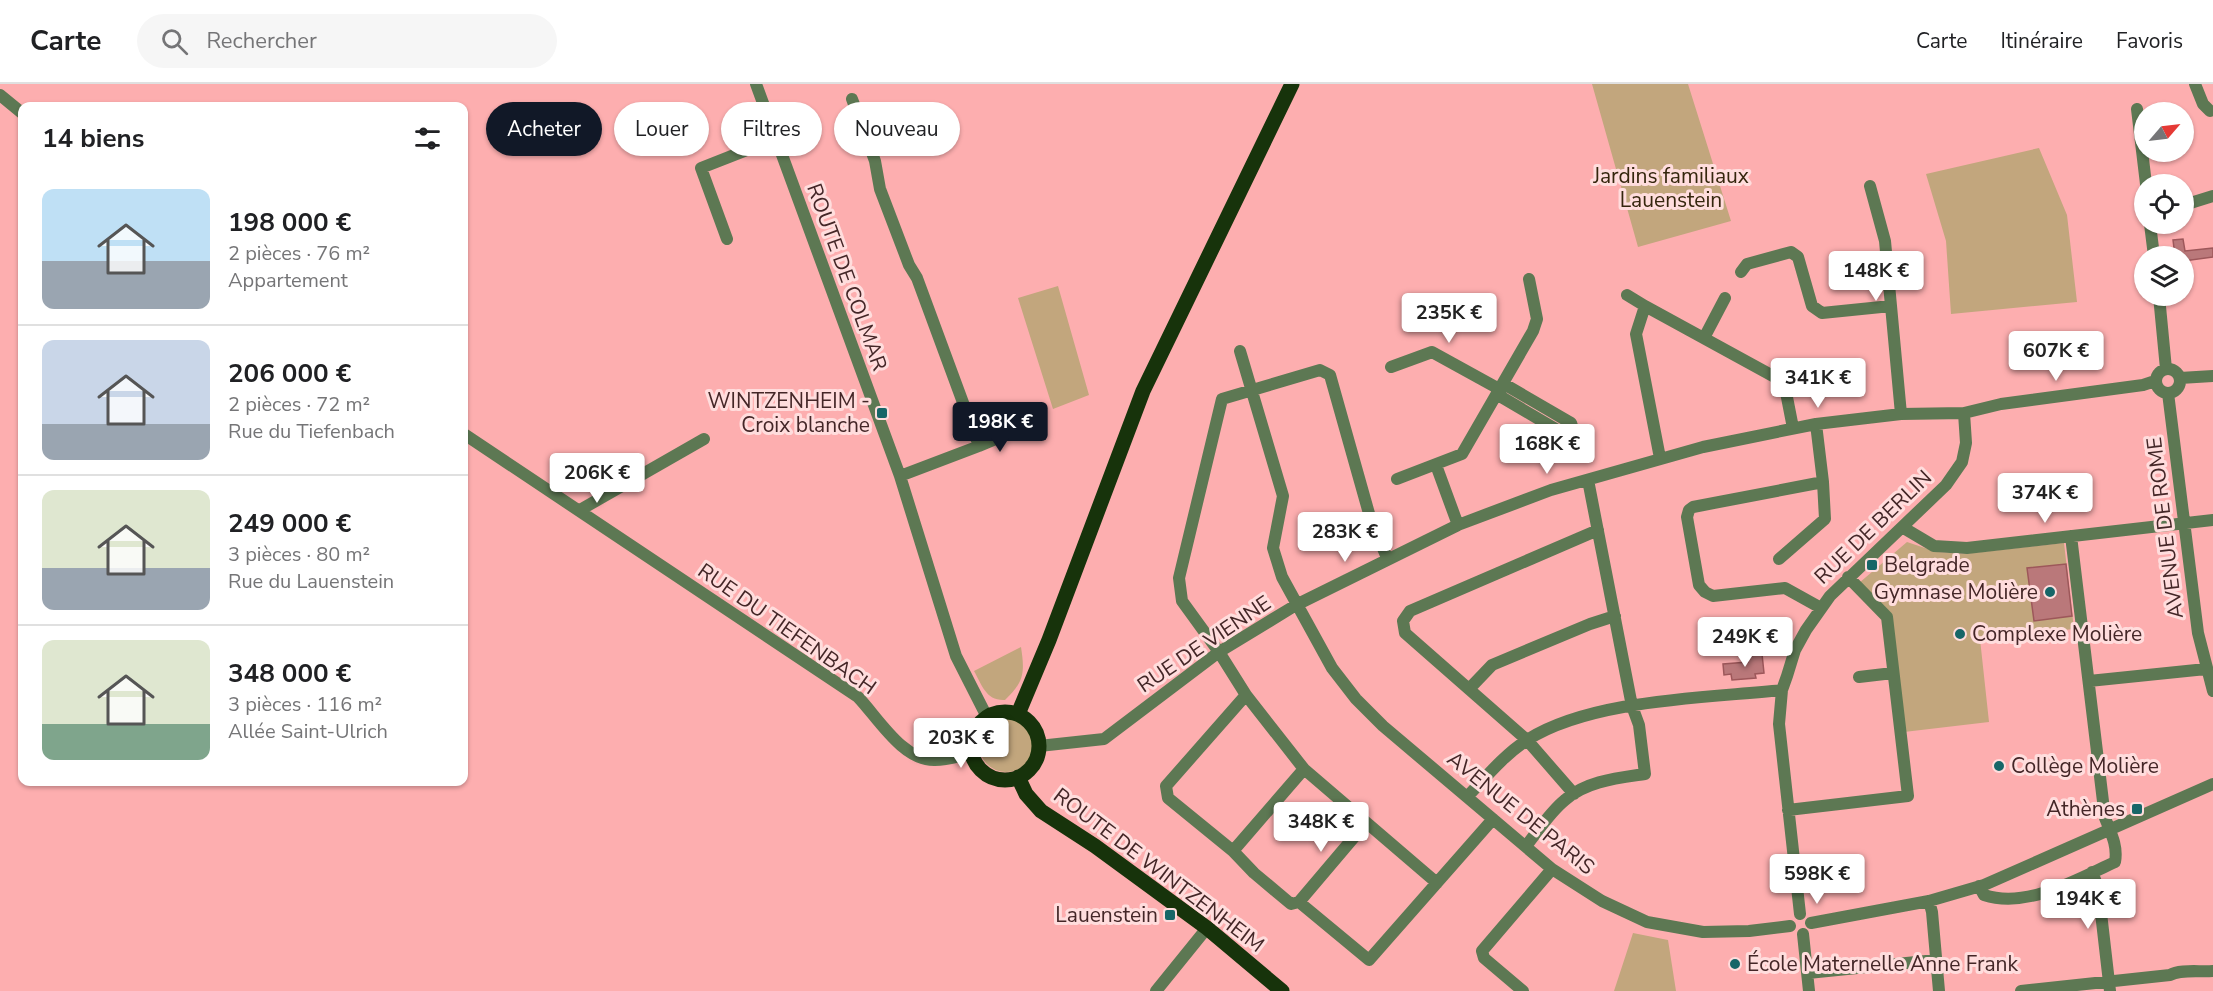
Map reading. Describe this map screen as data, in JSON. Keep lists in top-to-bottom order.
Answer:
{
  "streets": {
    "main road": ["ROUTE DE WINTZENHEIM"],
    "street": [
      "ROUTE DE COLMAR",
      "RUE DE BERLIN",
      "AVENUE DE ROME",
      "RUE DU TIEFENBACH",
      "RUE DE VIENNE",
      "AVENUE DE PARIS"
    ]
  },
  "crossings": [
    ["RUE DE BERLIN", "RUE DE VIENNE"],
    ["RUE DE BERLIN", "AVENUE DE PARIS"],
    ["AVENUE DE ROME", "RUE DE VIENNE"],
    ["RUE DU TIEFENBACH", "RUE DE VIENNE"],
    ["RUE DU TIEFENBACH", "ROUTE DE WINTZENHEIM"],
    ["RUE DE VIENNE", "AVENUE DE PARIS"],
    ["RUE DE VIENNE", "ROUTE DE WINTZENHEIM"]
  ],
  "parks": ["Jardins familiaux Lauenstein"],
  "places": {
    "transit": [
      "WINTZENHEIM - Croix blanche",
      "Belgrade",
      "Athènes",
      "Lauenstein"
    ],
    "other": [
      "Gymnase Molière",
      "Complexe Molière",
      "Collège Molière",
      "École Maternelle Anne Frank"
    ]
  },
  "north": "top right",
  "page": {
    "header": "Carte",
    "search": "Rechercher",
    "nav": ["Carte", "Itinéraire", "Favoris"],
    "chip": [
      "Acheter",
      "Louer",
      "Filtres",
      "Nouveau"
    ],
    "heading": "14 biens",
    "list": [
      {
        "name": "198 000 €",
        "note": "2 pièces · 76 m² · Appartement"
      },
      {
        "name": "206 000 €",
        "note": "2 pièces · 72 m² · Rue du Tiefenbach"
      },
      {
        "name": "249 000 €",
        "note": "3 pièces · 80 m² · Rue du Lauenstein"
      },
      {
        "name": "348 000 €",
        "note": "3 pièces · 116 m² · Allée Saint-Ulrich"
      }
    ],
    "price": [
      "148K €",
      "235K €",
      "607K €",
      "341K €",
      "198K €",
      "168K €",
      "206K €",
      "374K €",
      "283K €",
      "249K €",
      "203K €",
      "348K €",
      "598K €",
      "194K €"
    ]
  }
}
